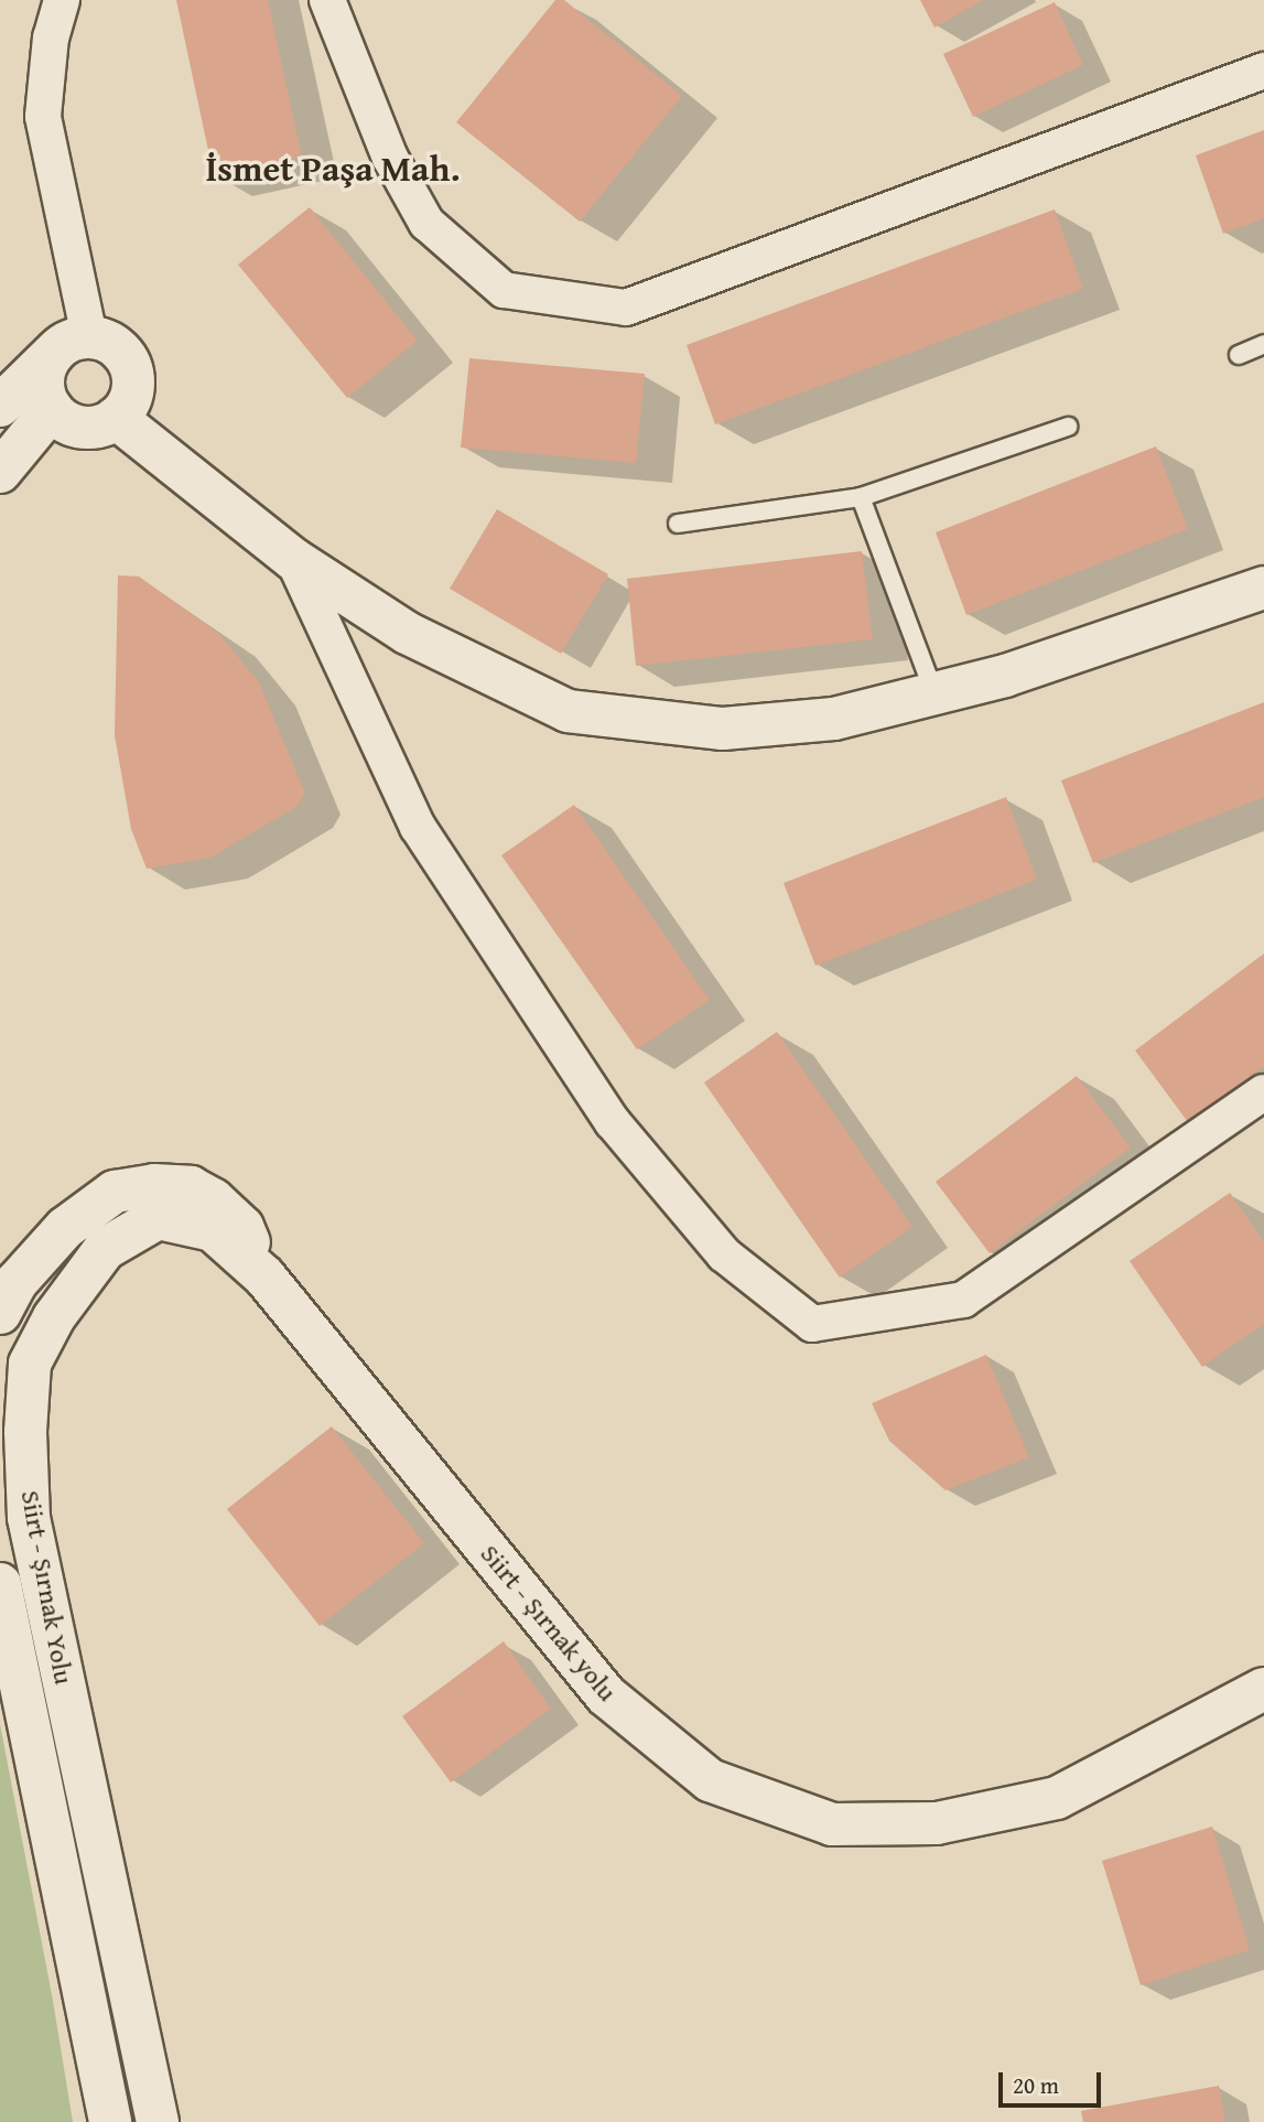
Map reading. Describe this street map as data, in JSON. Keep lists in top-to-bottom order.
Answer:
{
  "streets": {
    "street": ["Siirt - Şırnak Yolu", "Siirt - Şırnak yolu"]
  },
  "crossings": [
    ["Siirt - Şırnak Yolu", "Siirt - Şırnak yolu"]
  ],
  "districts": ["İsmet Paşa Mah."],
  "scale_bar": "20 m"
}
